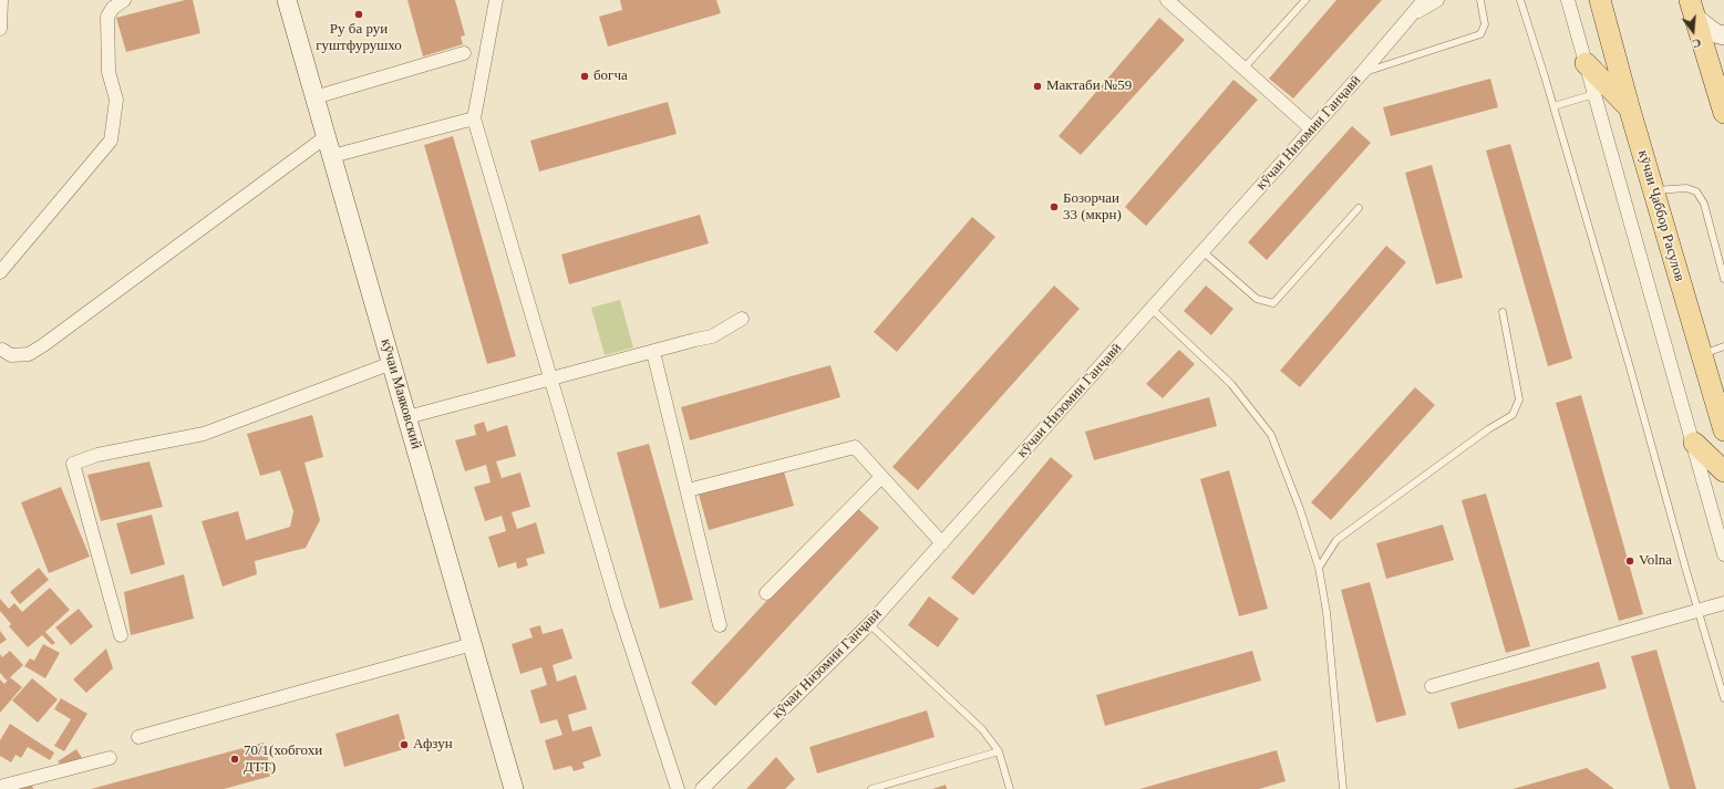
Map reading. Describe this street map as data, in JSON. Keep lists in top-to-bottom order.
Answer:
{
  "streets": {
    "main road": ["кӯчаи Ҷаббор Расулов"],
    "street": ["кӯчаи Низомии Ганҷавӣ", "кӯчаи Маяковский"]
  },
  "places": [
    "Ру ба руи гуштфурушхо",
    "богча",
    "Мактаби №59",
    "Бозорчаи 33 (мкрн)",
    "Volna",
    "Афзун",
    "70/1(хобгохи ДТТ)"
  ],
  "north": "bottom"
}
